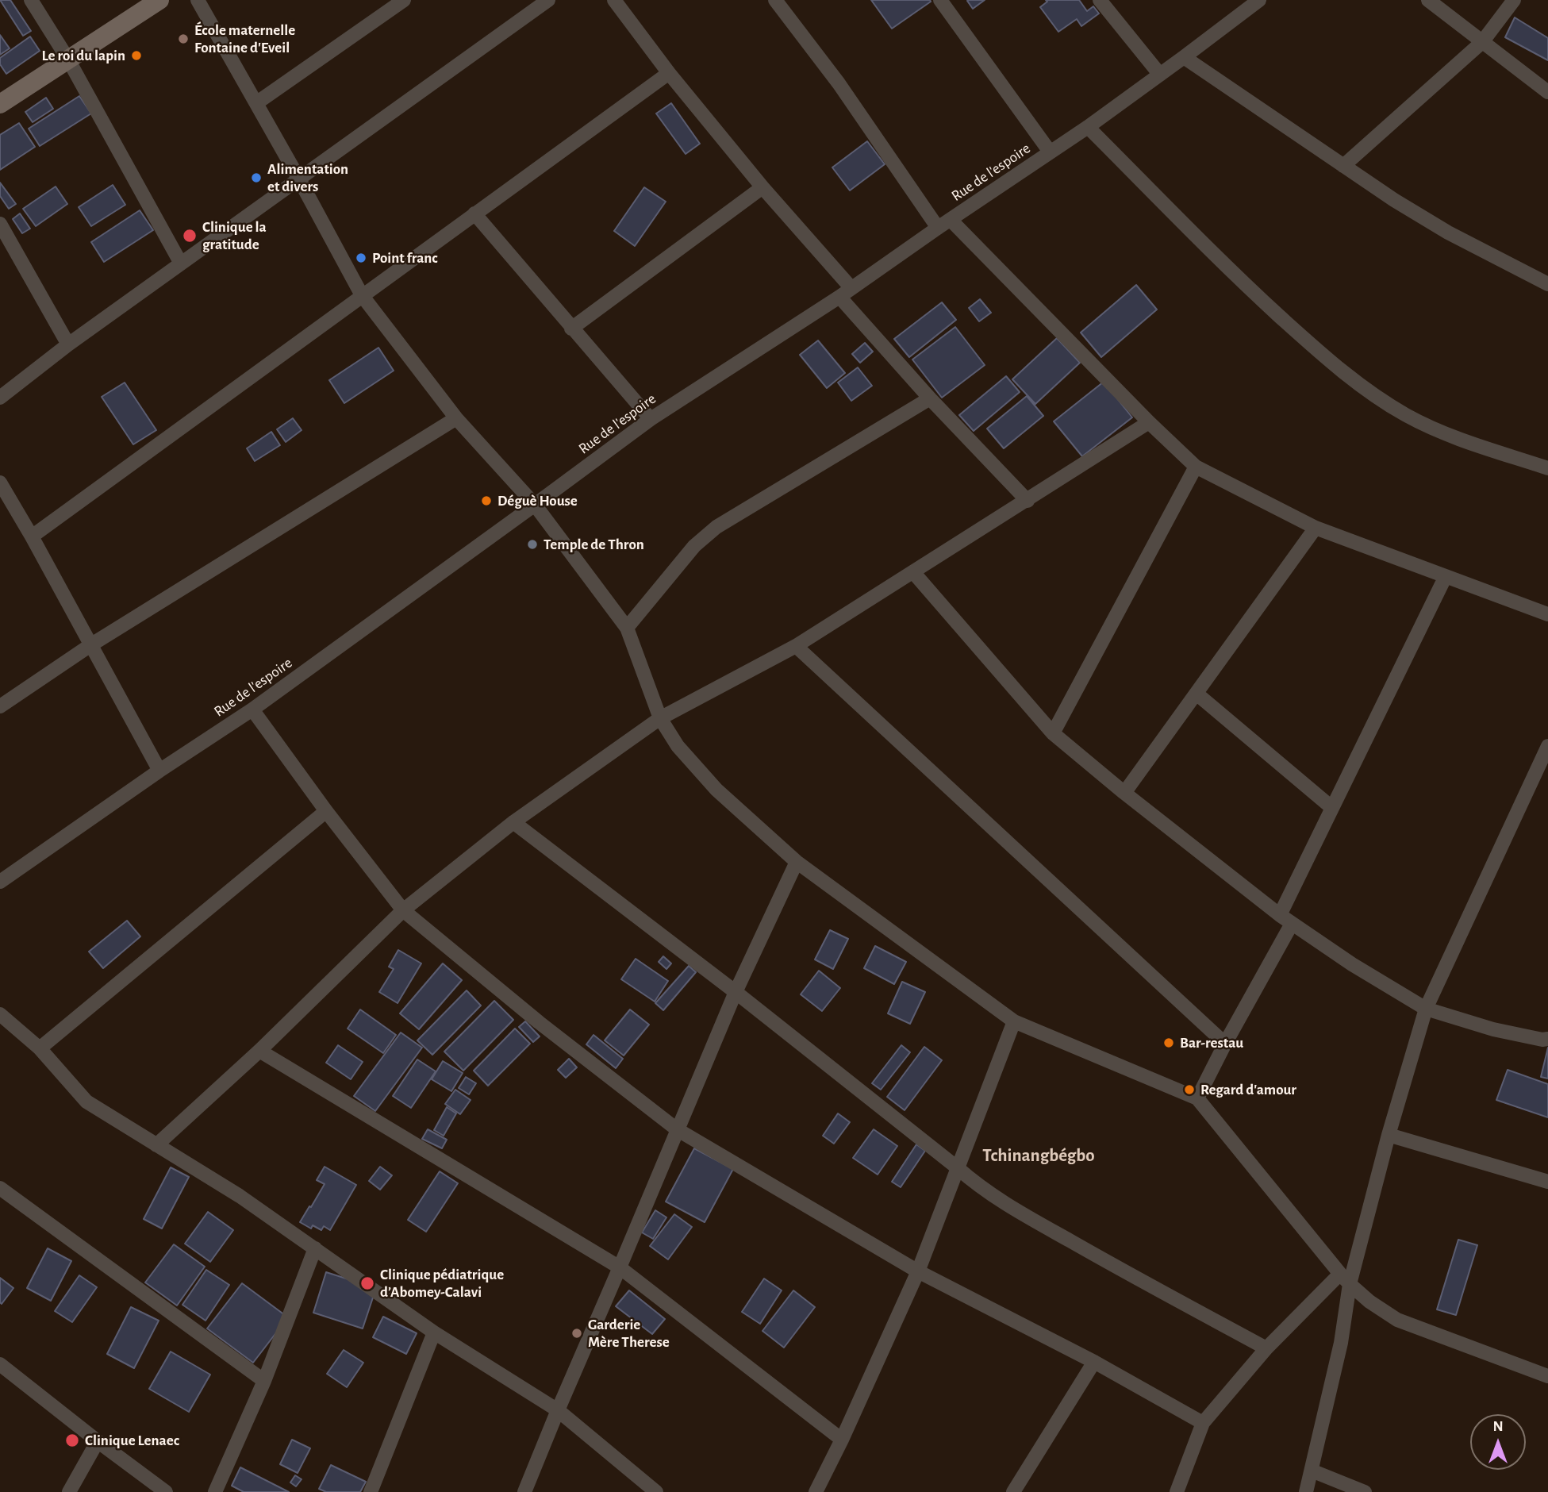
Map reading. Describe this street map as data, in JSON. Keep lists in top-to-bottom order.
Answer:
{
  "streets": {
    "street": ["Rue de l'espoire"]
  },
  "districts": ["Tchinangbégbo"],
  "places": [
    "École maternelle Fontaine d'Eveil",
    "Le roi du lapin",
    "Alimentation et divers",
    "Clinique la gratitude",
    "Point franc",
    "Déguè House",
    "Temple de Thron",
    "Bar-restau",
    "Regard d'amour",
    "Clinique pédiatrique d’Abomey-Calavi",
    "Garderie Mère Therese",
    "Clinique Lenaec"
  ],
  "north": "top"
}
